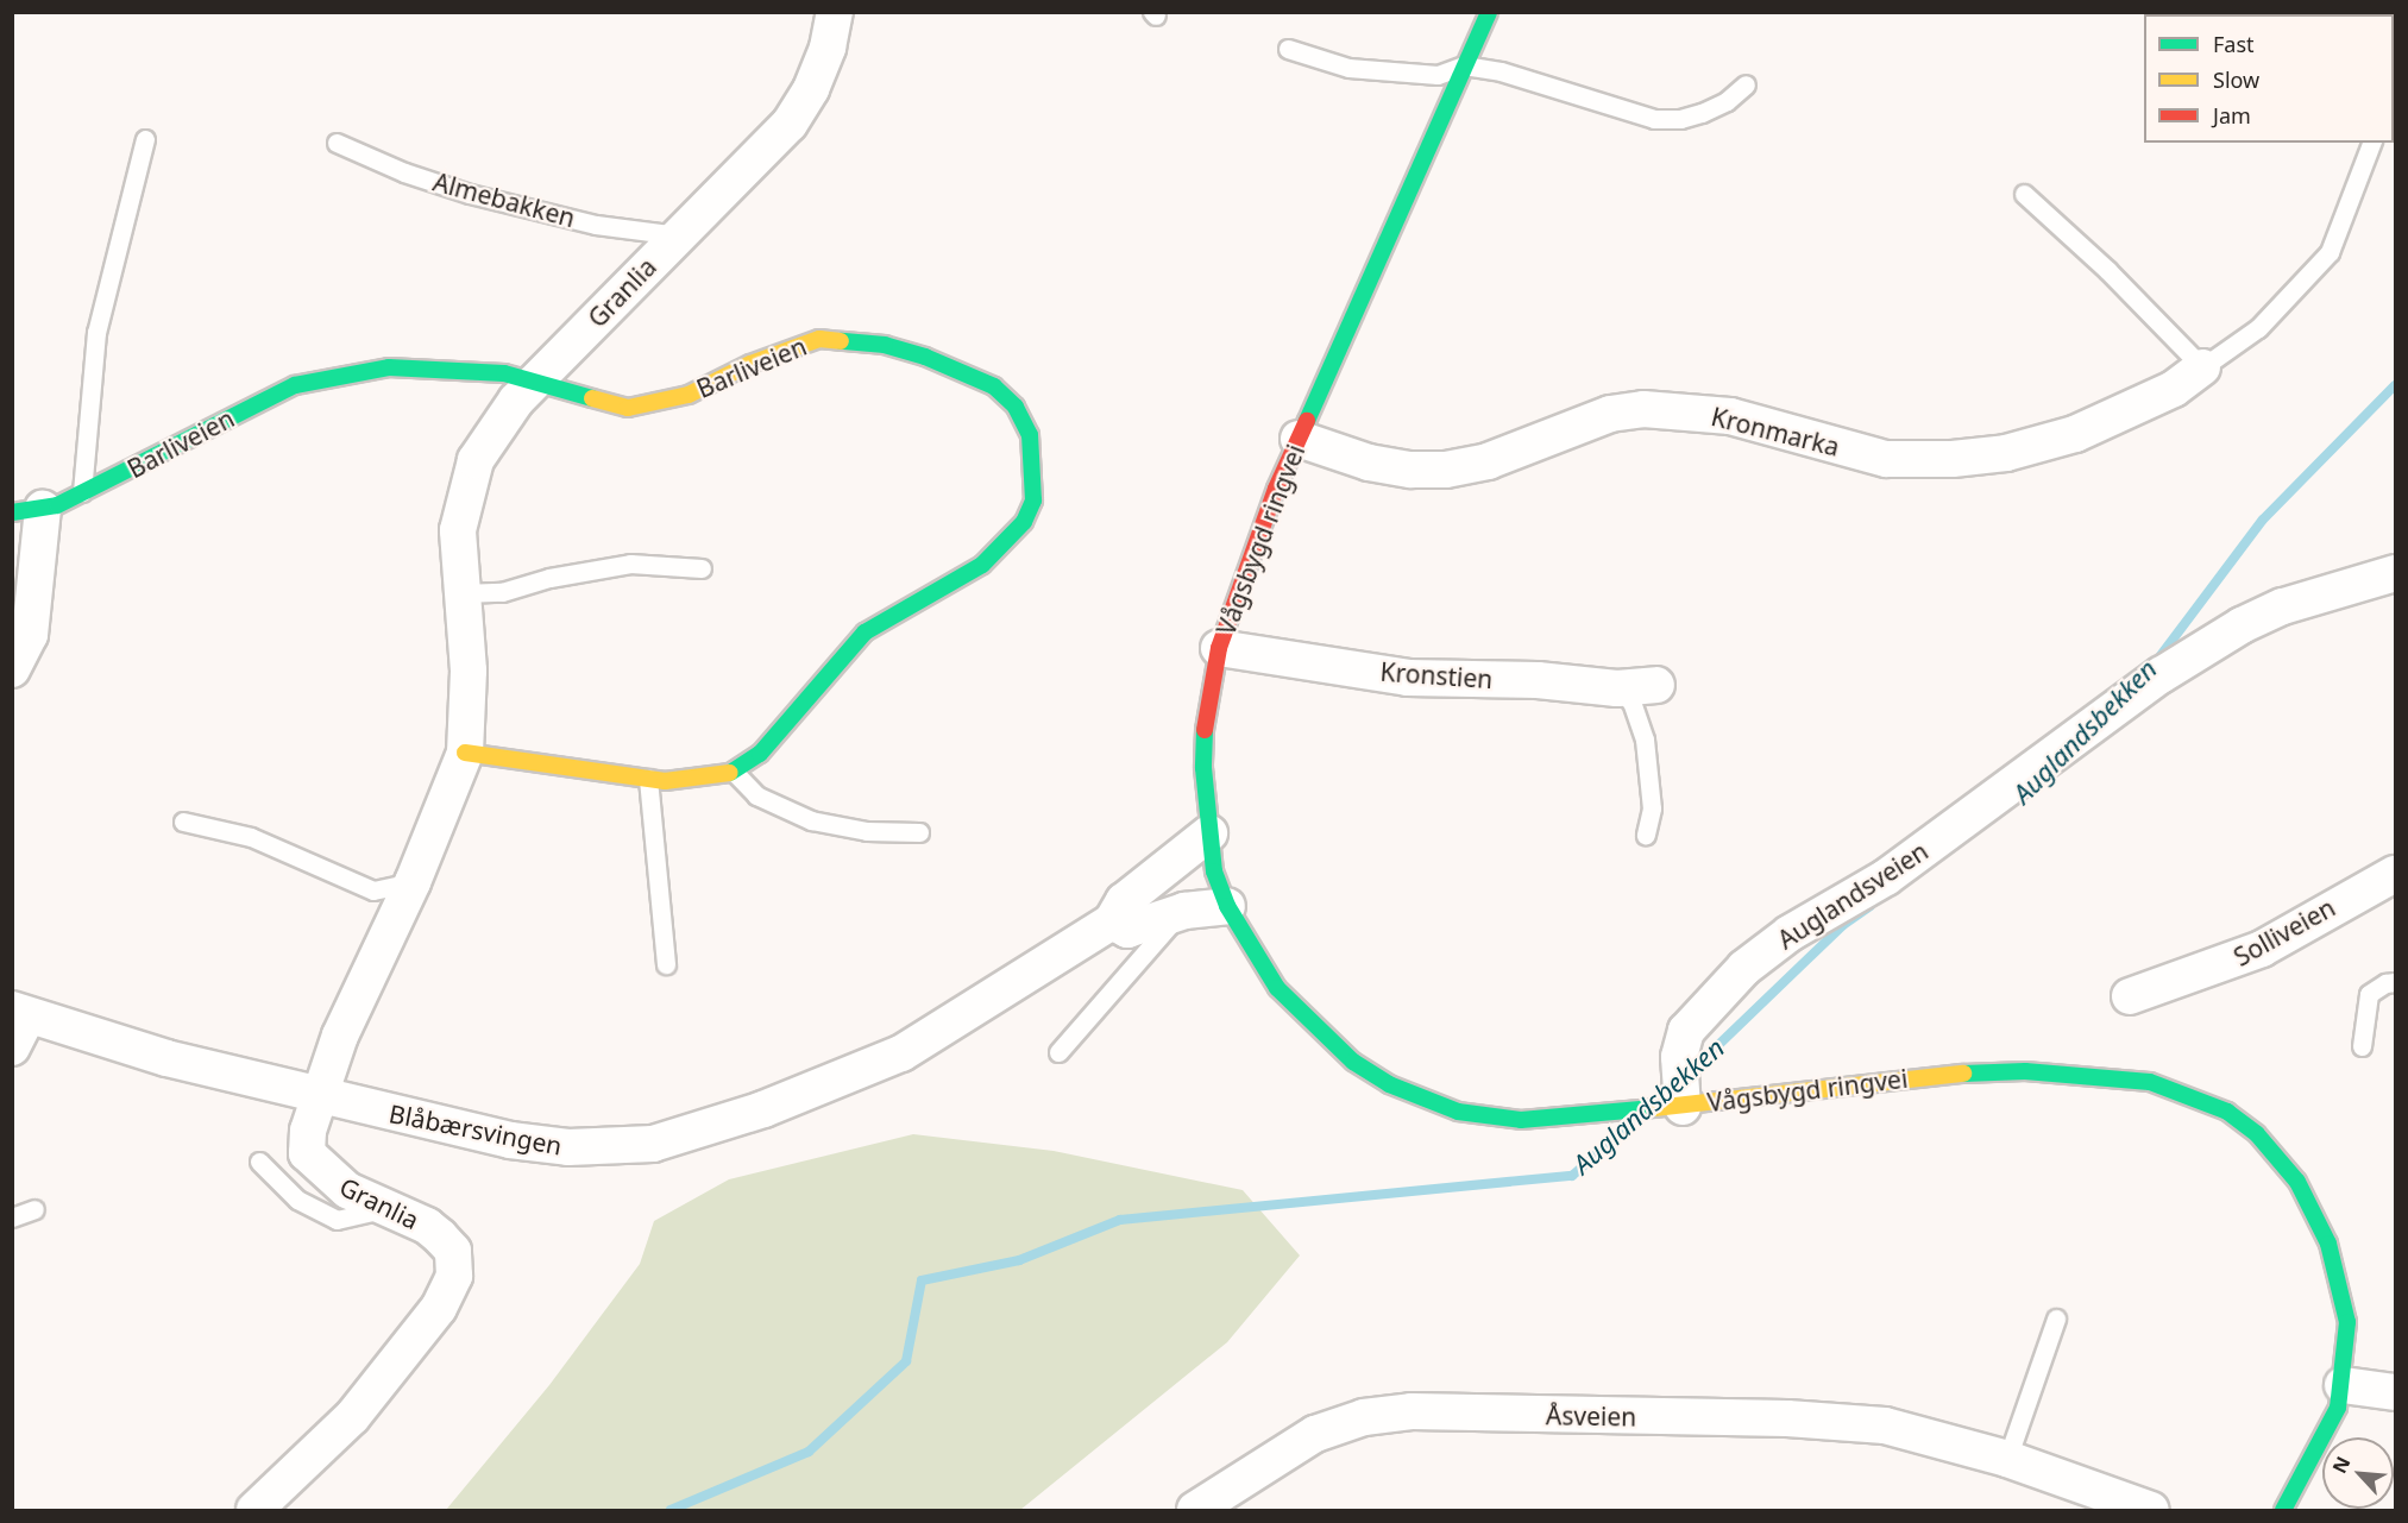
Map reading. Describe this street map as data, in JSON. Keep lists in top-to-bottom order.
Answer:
{
  "streets": {
    "street": [
      "Granlia",
      "Barliveien",
      "Kronmarka",
      "Vågsbygd ringvei",
      "Kronstien",
      "Auglandsveien",
      "Solliveien",
      "Blåbærsvingen",
      "Åsveien"
    ],
    "lane": ["Almebakken"]
  },
  "crossings": [
    ["Almebakken", "Granlia"],
    ["Granlia", "Barliveien"],
    ["Granlia", "Blåbærsvingen"],
    ["Kronmarka", "Vågsbygd ringvei"],
    ["Vågsbygd ringvei", "Kronstien"],
    ["Vågsbygd ringvei", "Auglandsveien"],
    ["Vågsbygd ringvei", "Blåbærsvingen"]
  ],
  "water": ["Auglandsbekken"],
  "legend": ["Fast", "Slow", "Jam"],
  "north": "top left"
}
